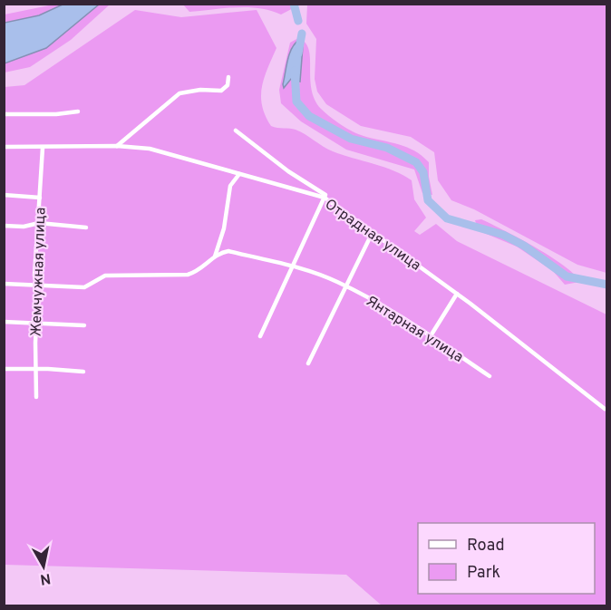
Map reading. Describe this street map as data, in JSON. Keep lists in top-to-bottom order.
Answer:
{
  "streets": {
    "street": ["Отрадная улица", "Жемчужная улица", "Янтарная улица"]
  },
  "crossings": [
    ["Отрадная улица", "Жемчужная улица"]
  ],
  "legend": ["Road", "Park"],
  "north": "bottom"
}
